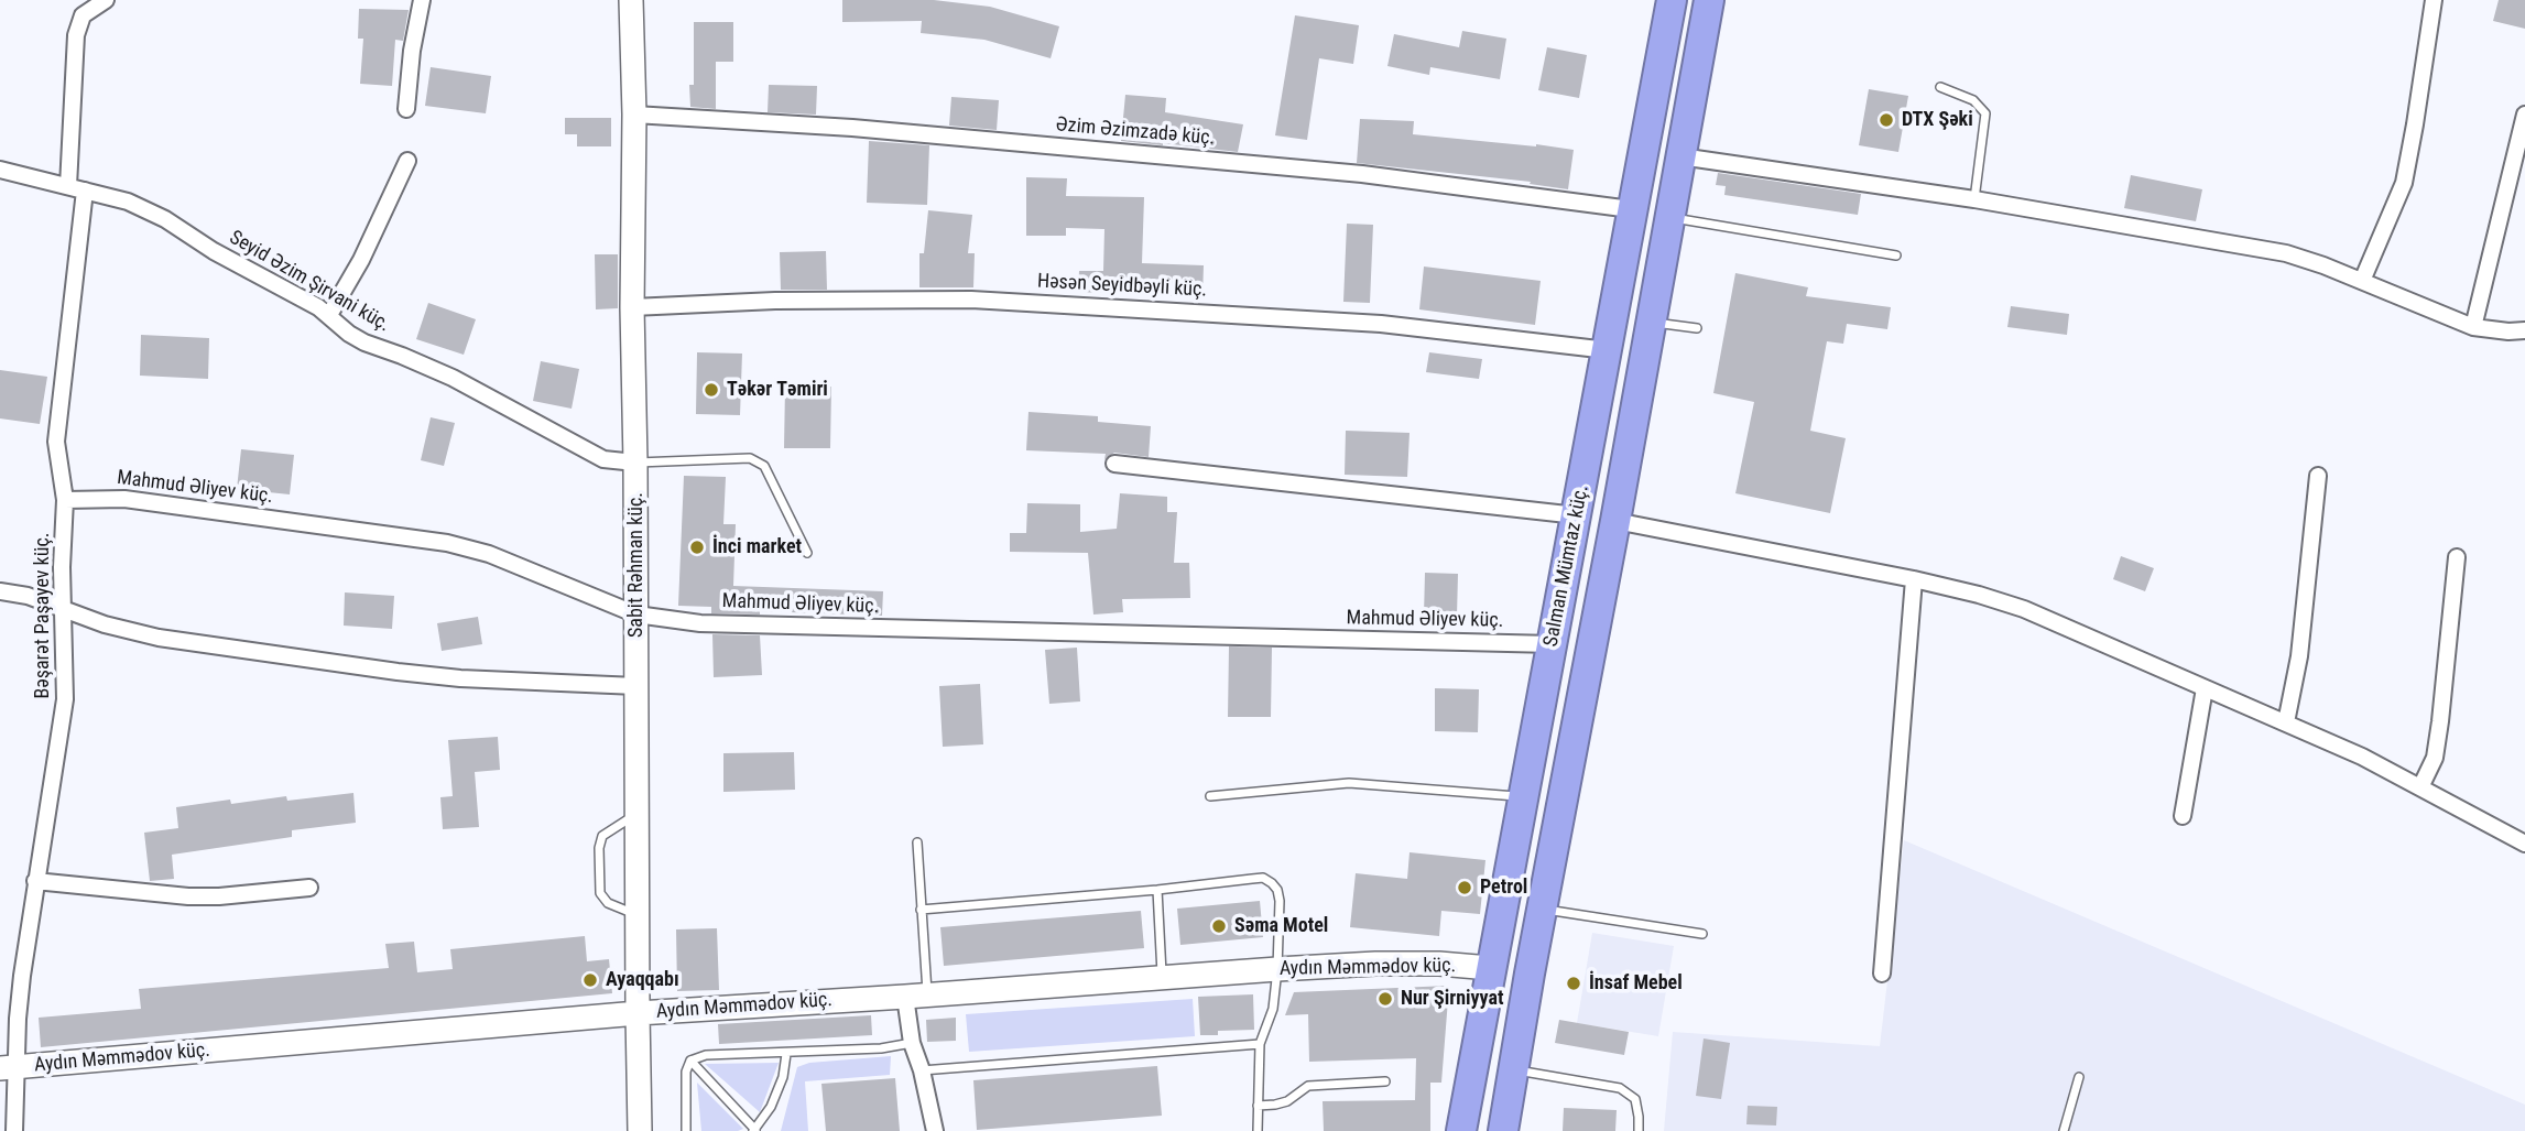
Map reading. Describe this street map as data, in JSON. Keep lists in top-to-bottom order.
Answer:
{
  "streets": {
    "highway": ["Salman Mümtaz küç."],
    "street": [
      "Əzim Əzimzadə küç.",
      "Seyid Əzim Şirvani küç.",
      "Həsən Seyidbəyli küç.",
      "Mahmud Əliyev küç.",
      "Sabit Rəhman küç.",
      "Bəşarət Paşayev küç.",
      "Aydın Məmmədov küç."
    ]
  },
  "crossings": [
    ["Əzim Əzimzadə küç.", "Sabit Rəhman küç."],
    ["Əzim Əzimzadə küç.", "Salman Mümtaz küç."],
    ["Seyid Əzim Şirvani küç.", "Sabit Rəhman küç."],
    ["Seyid Əzim Şirvani küç.", "Bəşarət Paşayev küç."],
    ["Həsən Seyidbəyli küç.", "Sabit Rəhman küç."],
    ["Həsən Seyidbəyli küç.", "Salman Mümtaz küç."],
    ["Mahmud Əliyev küç.", "Sabit Rəhman küç."],
    ["Mahmud Əliyev küç.", "Salman Mümtaz küç."],
    ["Mahmud Əliyev küç.", "Bəşarət Paşayev küç."],
    ["Sabit Rəhman küç.", "Aydın Məmmədov küç."],
    ["Salman Mümtaz küç.", "Aydın Məmmədov küç."],
    ["Bəşarət Paşayev küç.", "Aydın Məmmədov küç."]
  ],
  "places": [
    "DTX Şəki",
    "Təkər Təmiri",
    "İnci market",
    "Petrol",
    "Səma Motel",
    "Ayaqqabı",
    "İnsaf Mebel",
    "Nur Şirniyyat"
  ]
}
